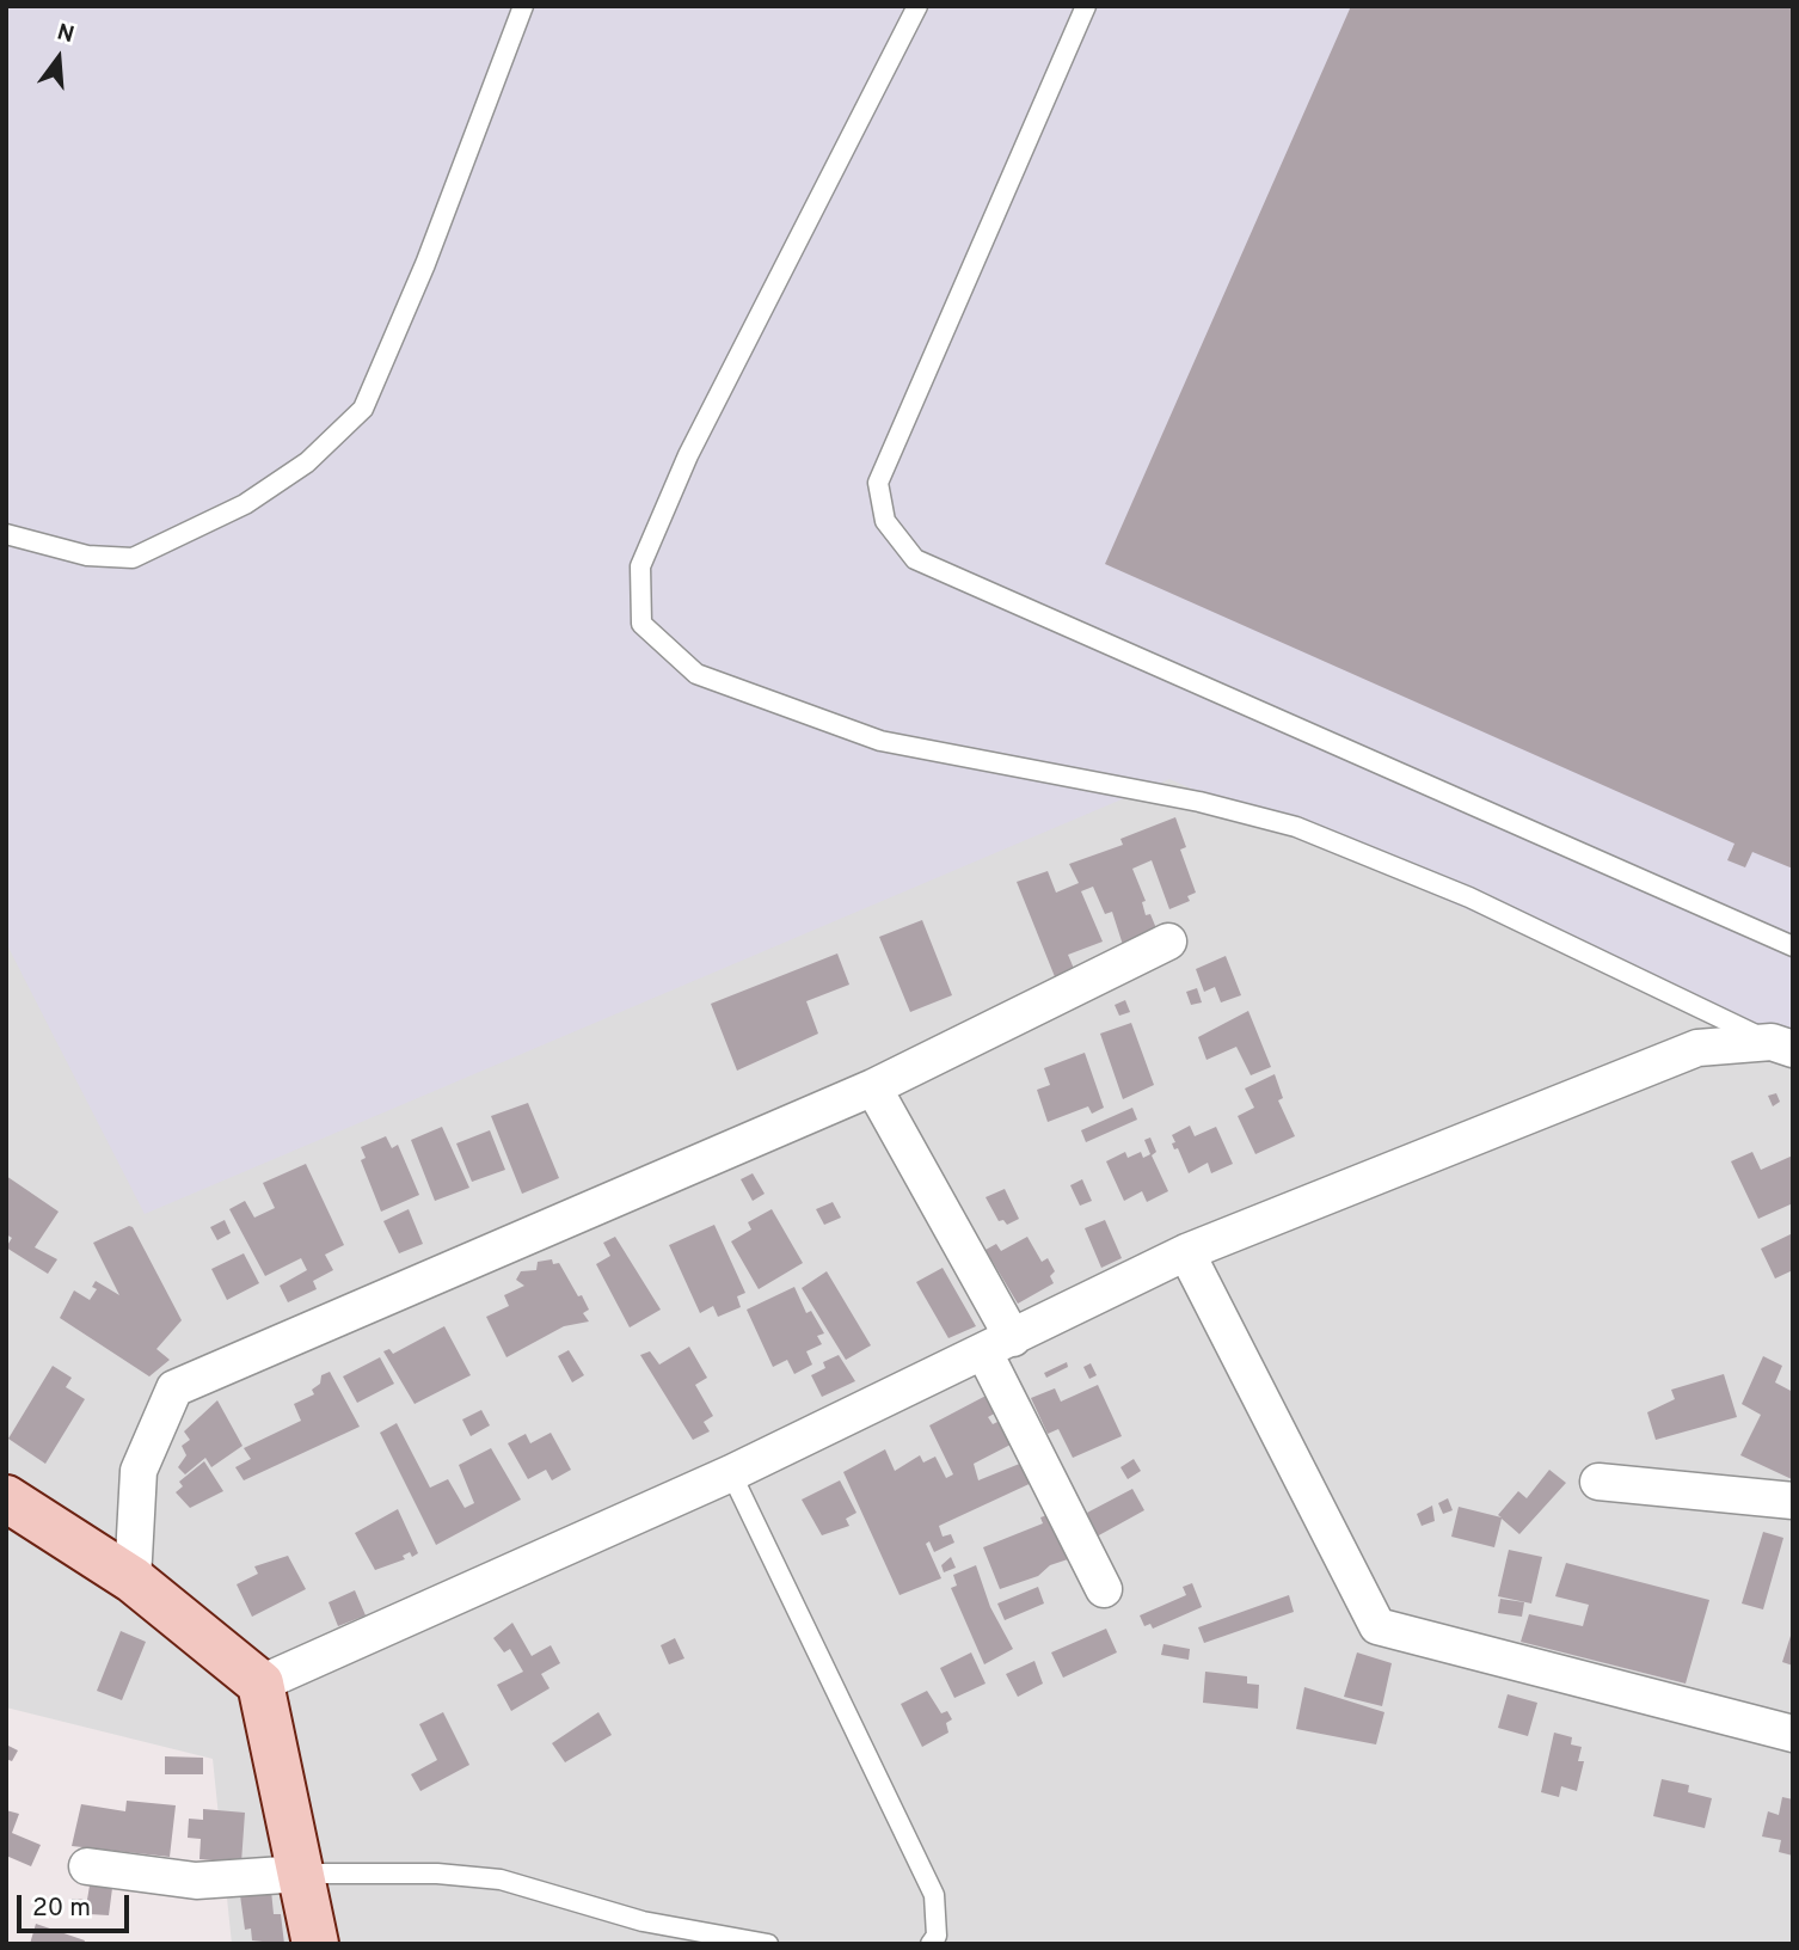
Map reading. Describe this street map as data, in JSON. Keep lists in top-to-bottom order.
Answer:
{
  "scale_bar": "20 m",
  "north": "top"
}
